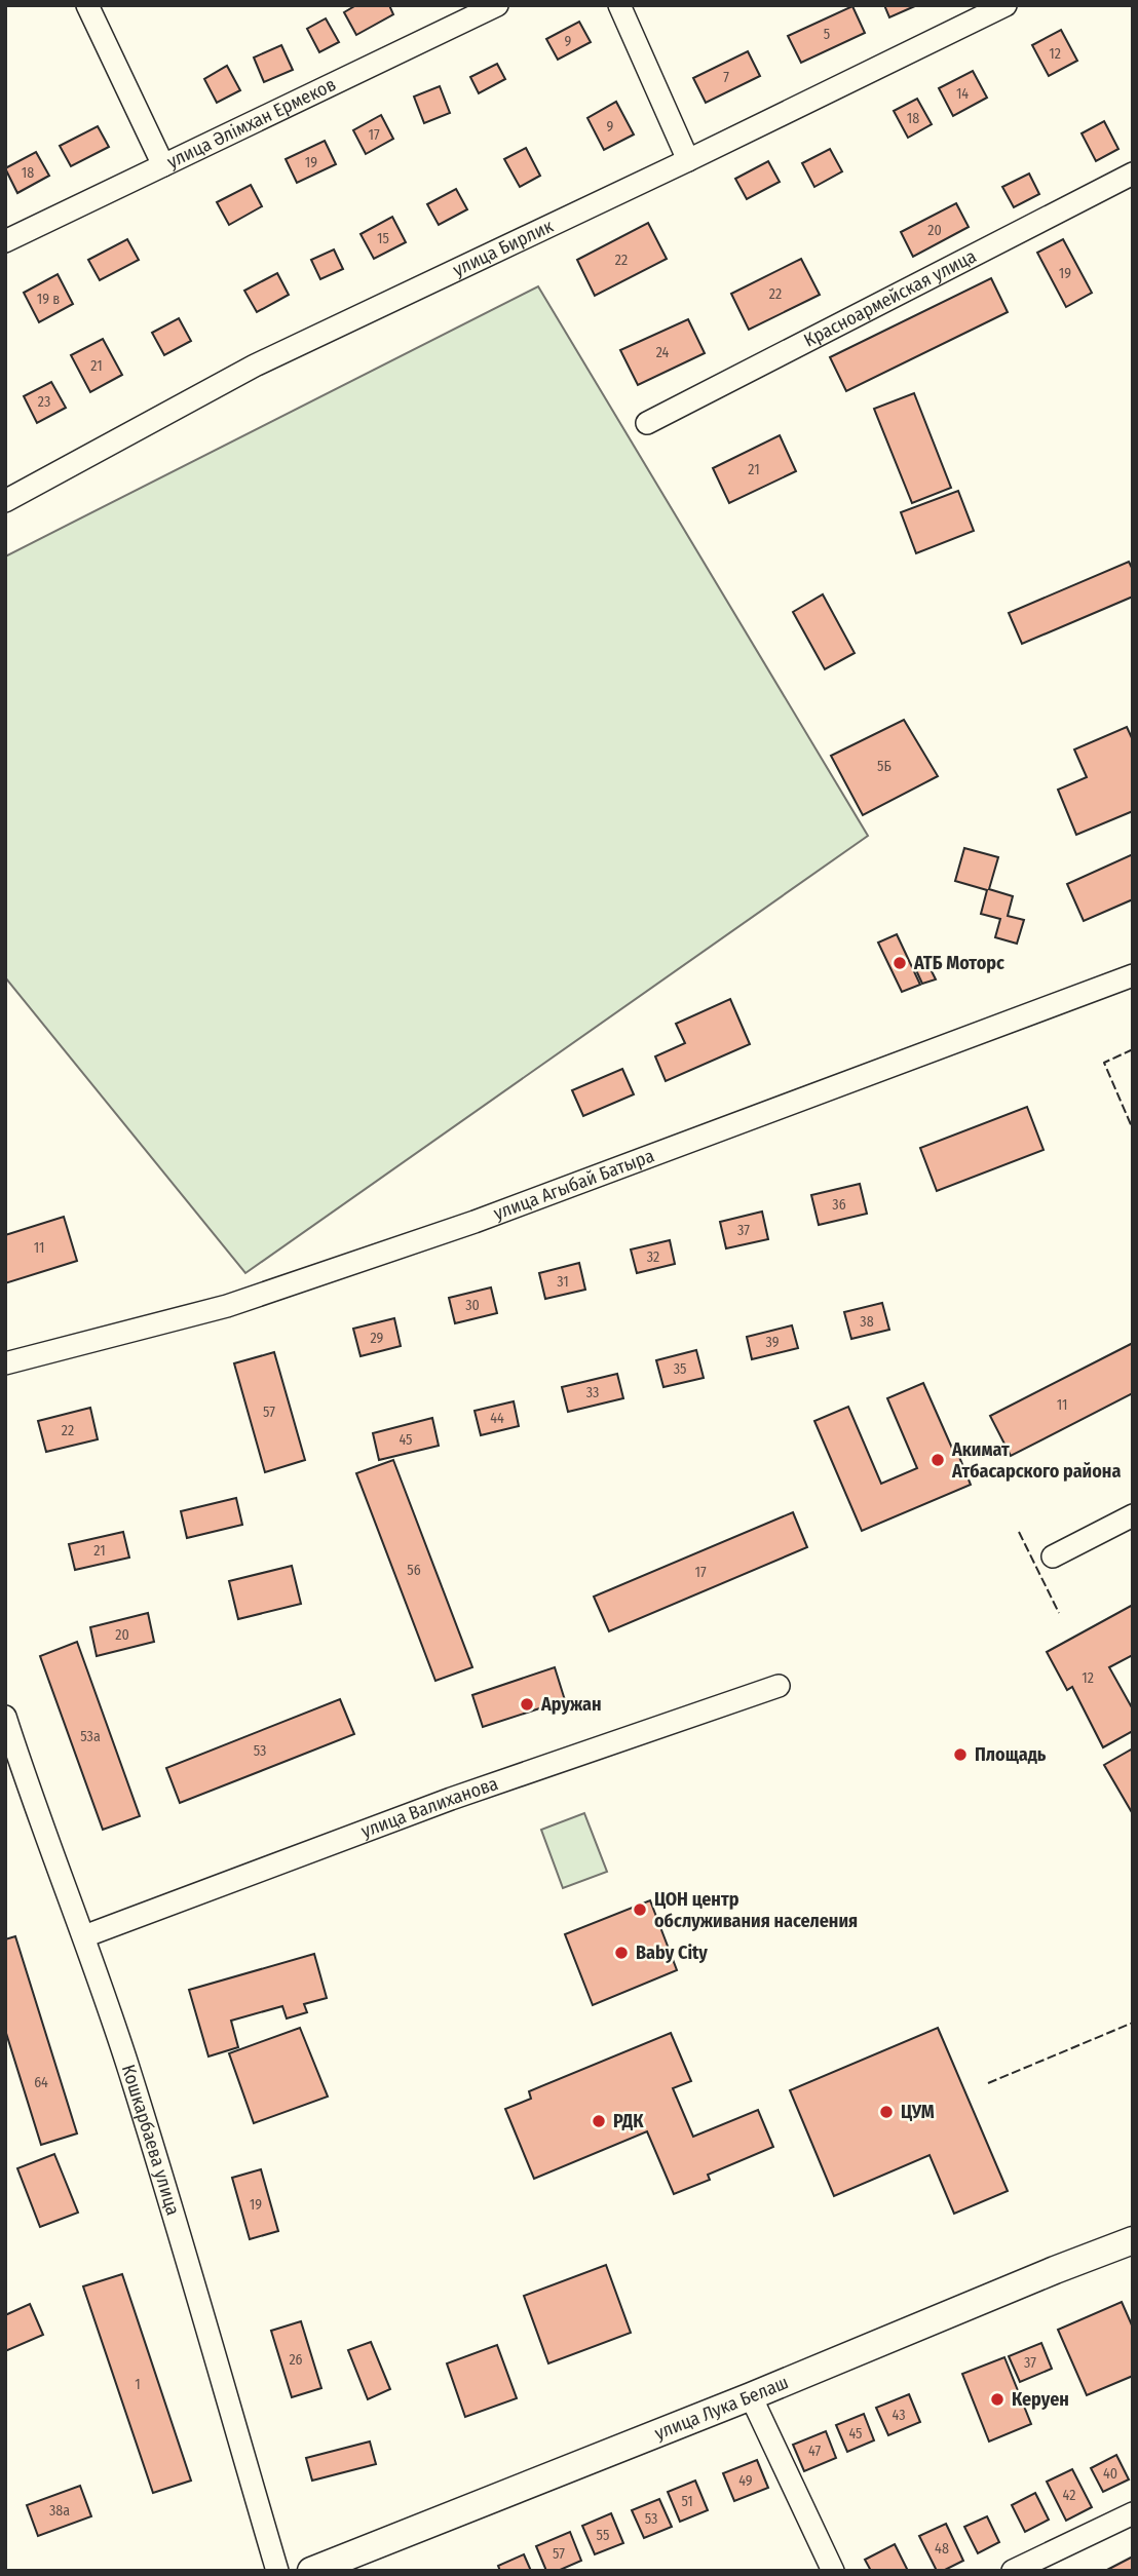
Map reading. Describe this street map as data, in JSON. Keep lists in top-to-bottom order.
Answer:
{
  "streets": {
    "main road": ["улица Лука Белаш"],
    "street": [
      "улица Әлімхан Ермеков",
      "улица Бирлик",
      "Красноармейская улица",
      "улица Агыбай Батыра",
      "улица Валиханова",
      "Кошкарбаева улица"
    ]
  },
  "crossings": [
    ["улица Валиханова", "Кошкарбаева улица"]
  ],
  "places": [
    "АТБ Моторс",
    "Акимат Атбасарского района",
    "Аружан",
    "Площадь",
    "ЦОН центр обслуживания населения",
    "Baby City",
    "ЦУМ",
    "РДК",
    "Керуен"
  ],
  "house_numbers": [
    "5",
    "9",
    "12",
    "7",
    "14",
    "18",
    "9",
    "17",
    "19",
    "18",
    "20",
    "15",
    "22",
    "19",
    "22",
    "19 в",
    "24",
    "21",
    "23",
    "21",
    "5Б",
    "36",
    "37",
    "11",
    "32",
    "31",
    "30",
    "38",
    "29",
    "39",
    "35",
    "33",
    "11",
    "57",
    "44",
    "22",
    "45",
    "21",
    "56",
    "17",
    "20",
    "12",
    "53а",
    "53",
    "64",
    "19",
    "26",
    "37",
    "1",
    "43",
    "45",
    "47",
    "40",
    "49",
    "42",
    "51",
    "38а",
    "53",
    "55",
    "48",
    "57"
  ]
}
